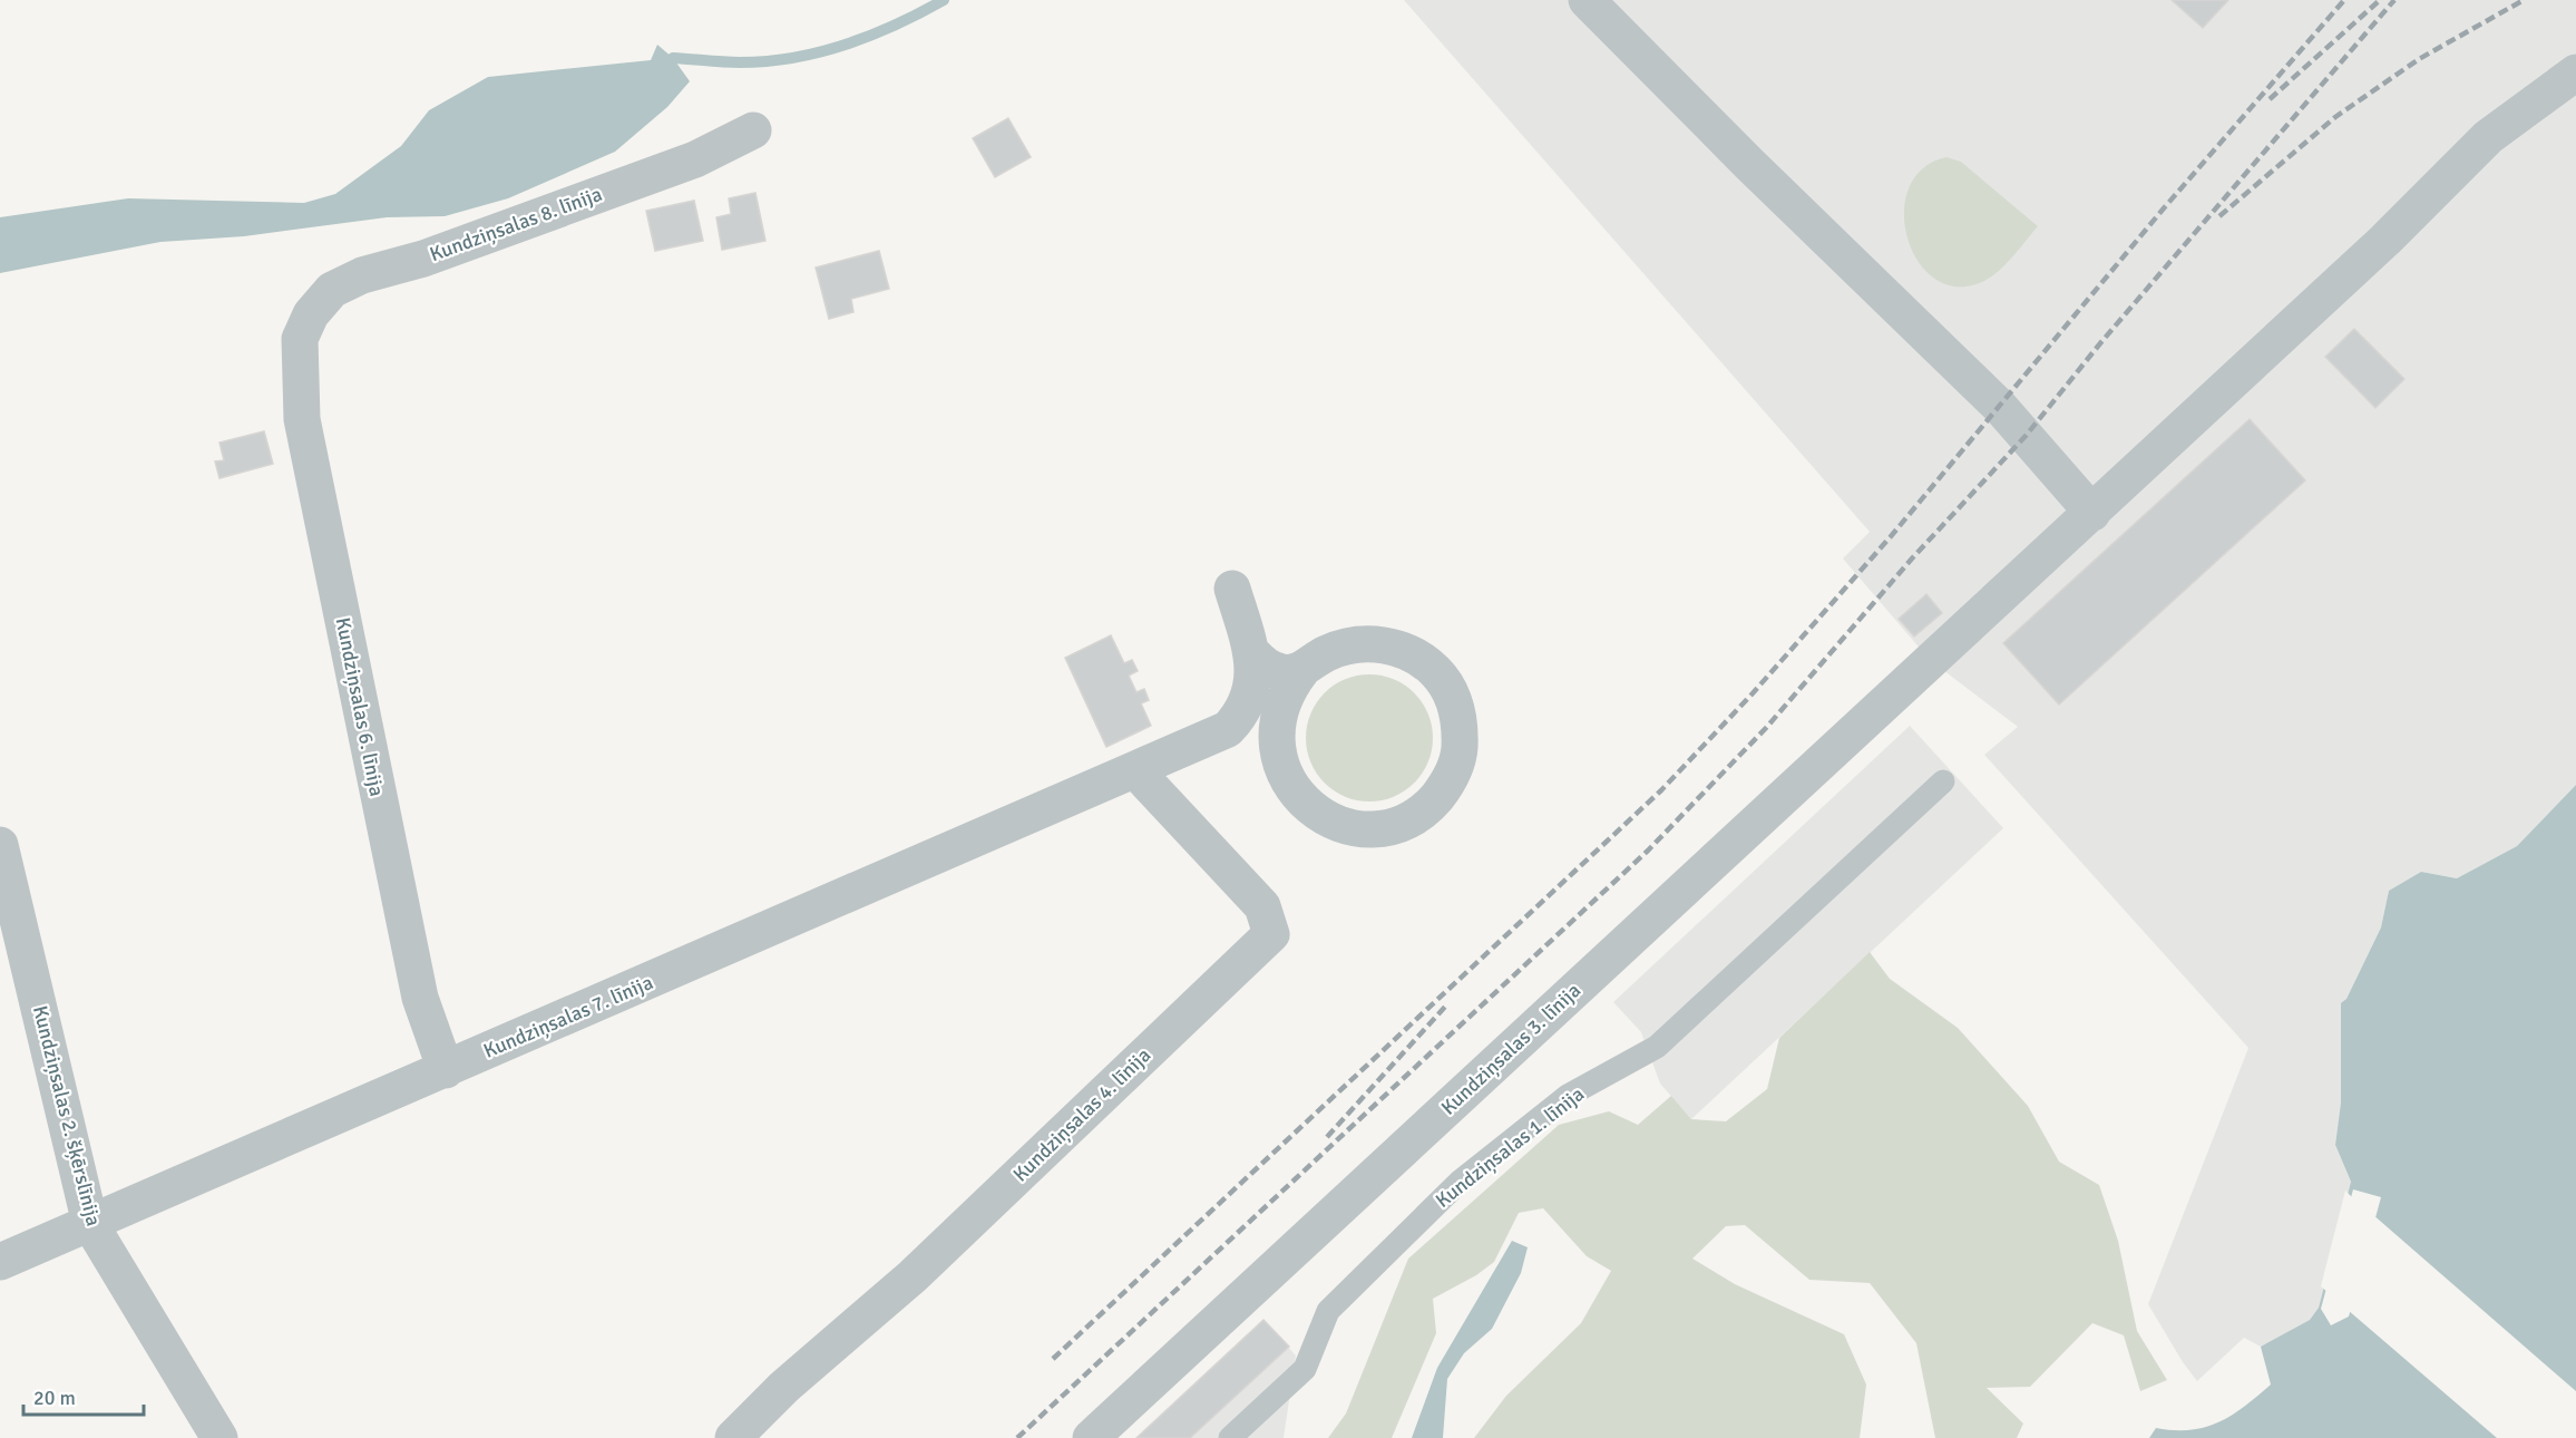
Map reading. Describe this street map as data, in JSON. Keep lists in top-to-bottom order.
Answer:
{
  "streets": {
    "street": [
      "Kundziņsalas 8. līnija",
      "Kundziņsalas 6. līnija",
      "Kundziņsalas 7. līnija",
      "Kundziņsalas 3. līnija",
      "Kundziņsalas 4. līnija",
      "Kundziņsalas 2. šķērslīnija"
    ],
    "lane": ["Kundziņsalas 1. līnija"]
  },
  "crossings": [
    ["Kundziņsalas 8. līnija", "Kundziņsalas 6. līnija"],
    ["Kundziņsalas 6. līnija", "Kundziņsalas 7. līnija"],
    ["Kundziņsalas 7. līnija", "Kundziņsalas 4. līnija"],
    ["Kundziņsalas 7. līnija", "Kundziņsalas 2. šķērslīnija"]
  ],
  "scale_bar": "20 m"
}
